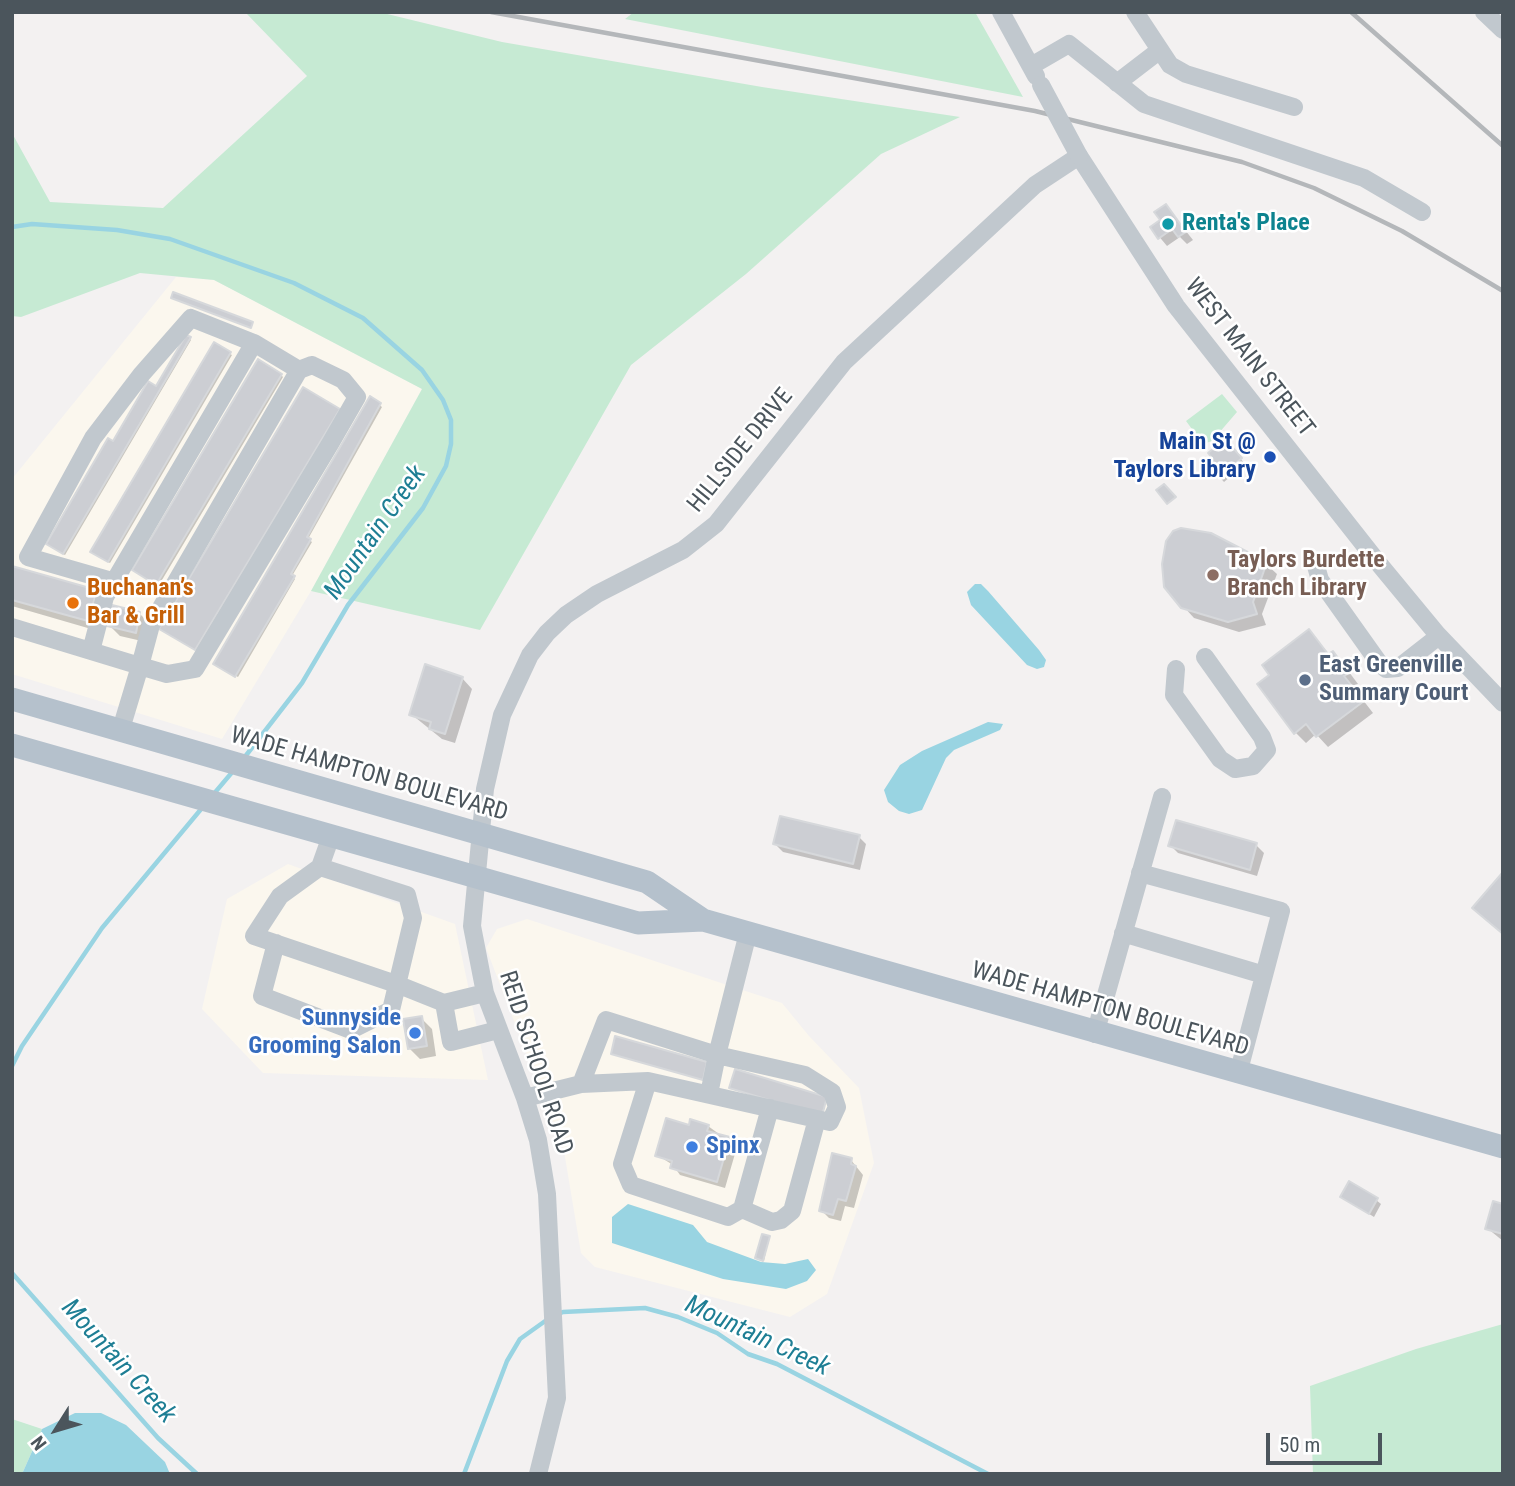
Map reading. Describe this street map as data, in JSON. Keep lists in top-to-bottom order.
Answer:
{
  "streets": {
    "main road": ["WADE HAMPTON BOULEVARD"],
    "street": ["WEST MAIN STREET", "HILLSIDE DRIVE", "REID SCHOOL ROAD"]
  },
  "crossings": [
    ["WEST MAIN STREET", "HILLSIDE DRIVE"],
    ["HILLSIDE DRIVE", "WADE HAMPTON BOULEVARD"],
    ["HILLSIDE DRIVE", "REID SCHOOL ROAD"],
    ["WADE HAMPTON BOULEVARD", "REID SCHOOL ROAD"]
  ],
  "water": ["Mountain Creek"],
  "places": [
    "Renta's Place",
    "Main St @ Taylors Library",
    "Taylors Burdette Branch Library",
    "Buchanan’s Bar & Grill",
    "East Greenville Summary Court",
    "Sunnyside Grooming Salon",
    "Spinx"
  ],
  "scale_bar": "50 m",
  "north": "bottom left"
}
